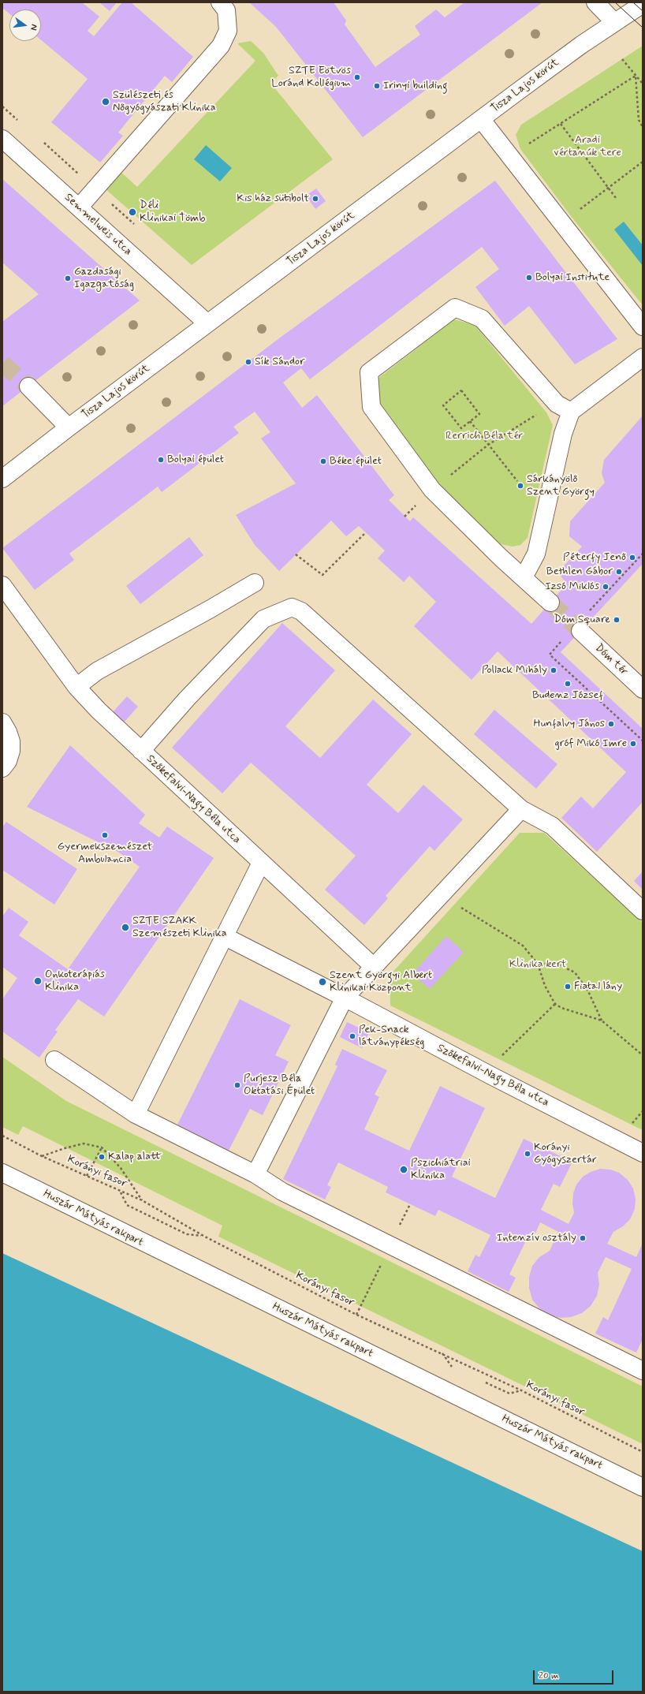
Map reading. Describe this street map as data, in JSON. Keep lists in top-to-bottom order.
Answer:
{
  "streets": {
    "street": [
      "Tisza Lajos körút",
      "Semmelweis utca",
      "Dóm tér",
      "Szőkefalvi-Nagy Béla utca",
      "Huszár Mátyás rakpart"
    ],
    "path": ["Korányi fasor"]
  },
  "crossings": [
    ["Tisza Lajos körút", "Semmelweis utca"]
  ],
  "parks": ["Aradi vértanúk tere", "Rerrich Béla tér", "Klinika kert"],
  "places": [
    "SZTE Eötvös Loránd Kollégium",
    "Irinyi building",
    "Szülészeti és Nőgyógyászati Klinika",
    "Kis ház sütibolt",
    "Déli Klinikai Tömb",
    "Bolyai Institute",
    "Gazdasági Igazgatóság",
    "Sík Sándor",
    "Bolyai épület",
    "Béke épület",
    "Sárkányölő Szent György",
    "Péterfy Jenő",
    "Bethlen Gábor",
    "Izsó Miklós",
    "Dóm Square",
    "Pollack Mihály",
    "Budenz József",
    "Hunfalvy János",
    "gróf Mikó Imre",
    "Gyermekszemészet Ambulancia",
    "SZTE SZAKK Szemészeti Klinika",
    "Onkoterápiás Klinika",
    "Szent Györgyi Albert Klinikai Központ",
    "Fiatal lány",
    "Pek-Snack látványpékség",
    "Purjesz Béla Oktatási Épület",
    "Korányi Gyógyszertár",
    "Kalap alatt",
    "Pszichiátriai Klinika",
    "Intenzív osztály"
  ],
  "scale_bar": "20 m",
  "north": "right"
}
